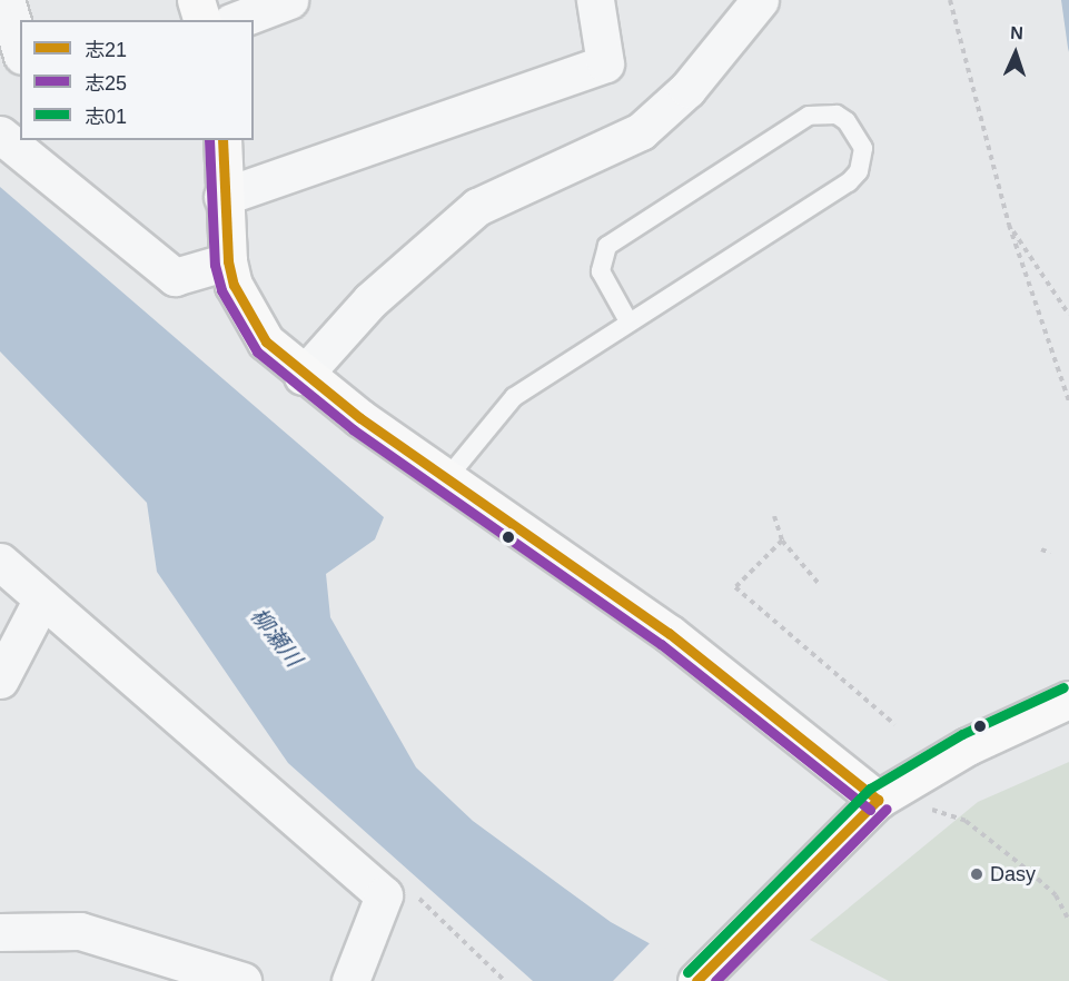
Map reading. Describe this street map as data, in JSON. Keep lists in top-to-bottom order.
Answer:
{
  "water": ["柳瀬川"],
  "places": ["Dasy"],
  "lines": ["transit line 志21", "transit line 志25", "transit line 志01"],
  "legend": ["志21", "志25", "志01"],
  "north": "top"
}
